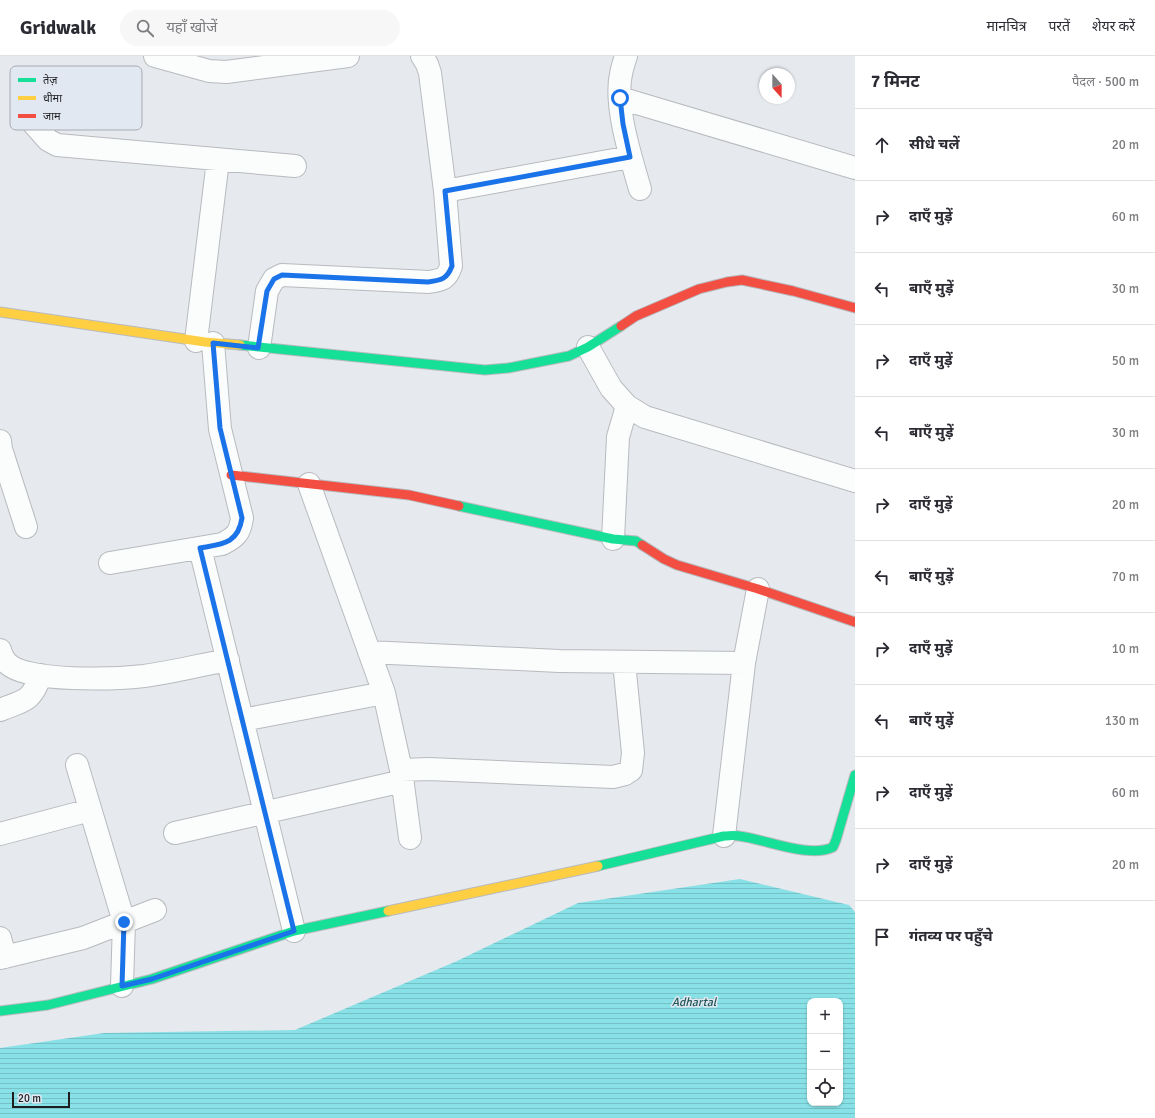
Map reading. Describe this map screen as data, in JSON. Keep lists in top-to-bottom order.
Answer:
{
  "water": ["Adhartal"],
  "legend": ["तेज़", "धीमा", "जाम"],
  "scale_bar": "20 m",
  "north": "bottom",
  "page": {
    "header": "Gridwalk",
    "search": "यहाँ खोजें",
    "nav": ["मानचित्र", "परतें", "शेयर करें"],
    "heading": ["7 मिनट", "पैदल · 500 m"],
    "list": [
      ["सीधे चलें", "20 m"],
      ["दाएँ मुड़ें", "60 m"],
      ["बाएँ मुड़ें", "30 m"],
      ["दाएँ मुड़ें", "50 m"],
      ["बाएँ मुड़ें", "30 m"],
      ["दाएँ मुड़ें", "20 m"],
      ["बाएँ मुड़ें", "70 m"],
      ["दाएँ मुड़ें", "10 m"],
      ["बाएँ मुड़ें", "130 m"],
      ["दाएँ मुड़ें", "60 m"],
      ["दाएँ मुड़ें", "20 m"],
      "गंतव्य पर पहुँचे"
    ],
    "map_buttons": ["+", "−"],
    "scale": "20 m"
  }
}
